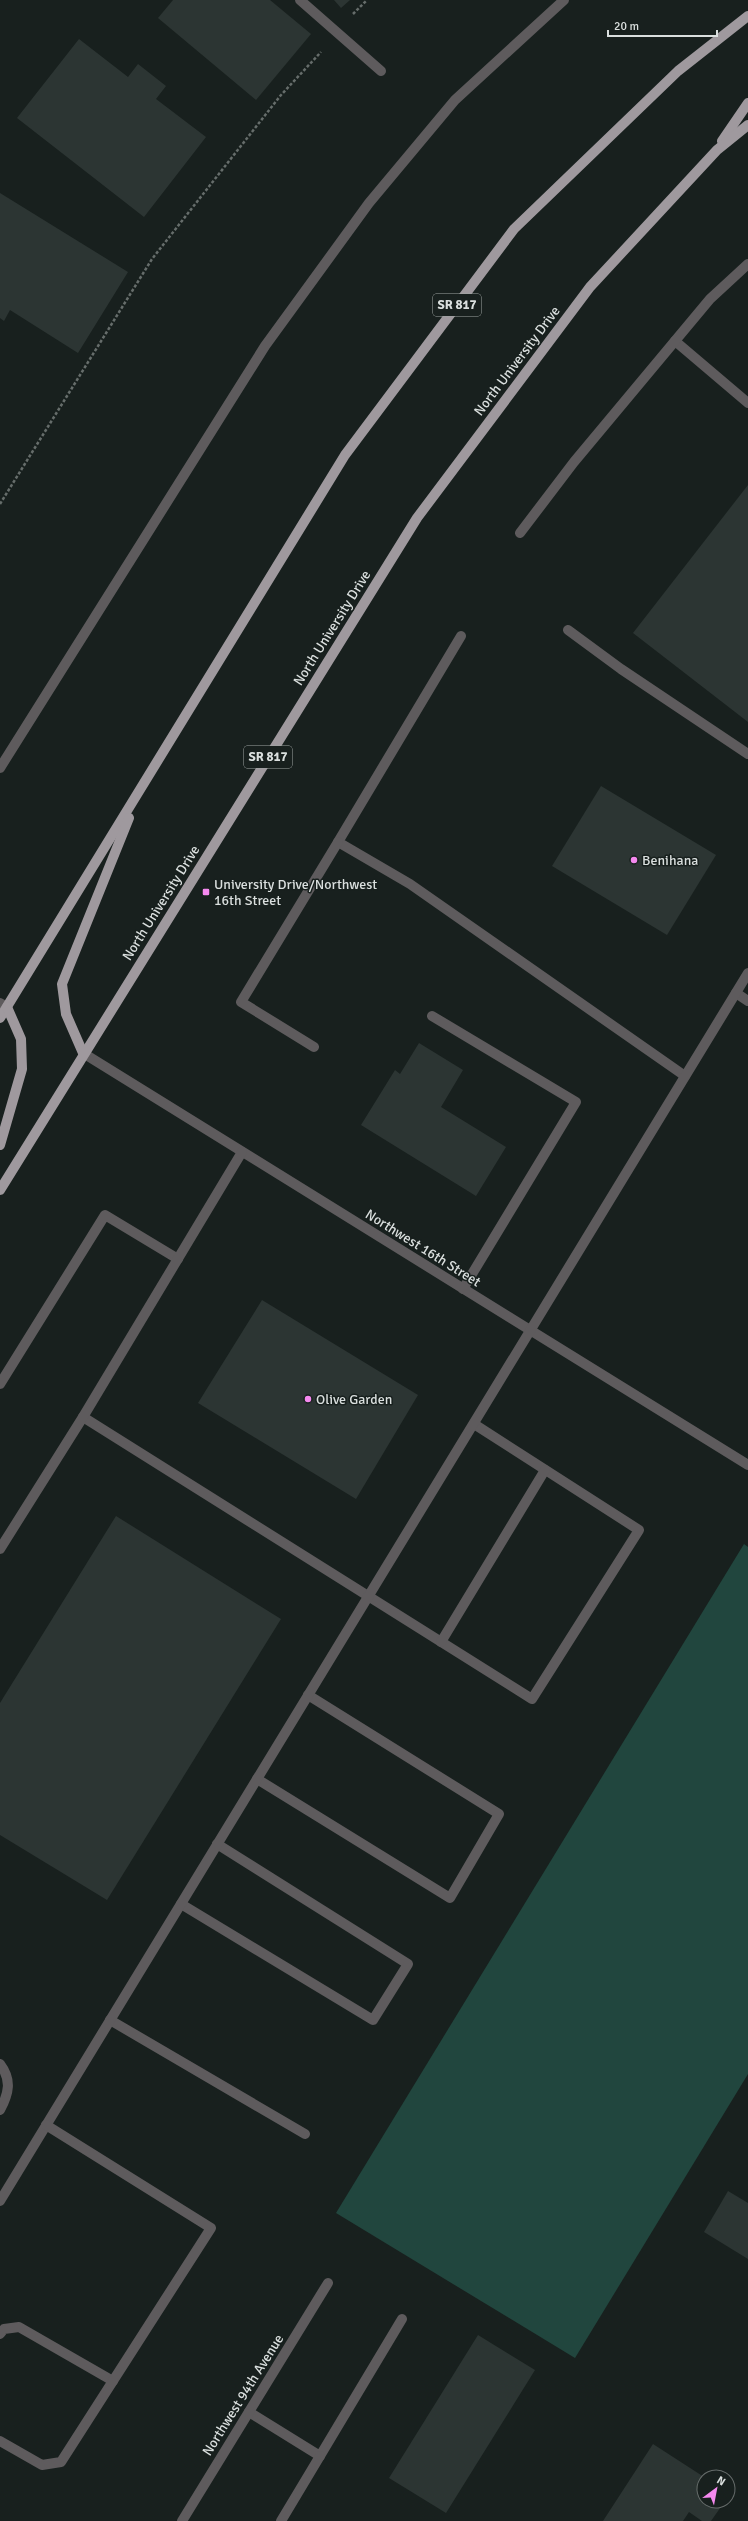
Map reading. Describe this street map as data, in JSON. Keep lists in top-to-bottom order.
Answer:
{
  "streets": {
    "main road": ["SR 817", "North University Drive"],
    "street": ["Northwest 16th Street", "Northwest 94th Avenue"]
  },
  "crossings": [
    ["North University Drive", "Northwest 16th Street"]
  ],
  "places": {
    "other": ["Benihana", "Olive Garden"],
    "transit": ["University Drive/Northwest 16th Street"]
  },
  "scale_bar": "20 m",
  "north": "top right"
}
